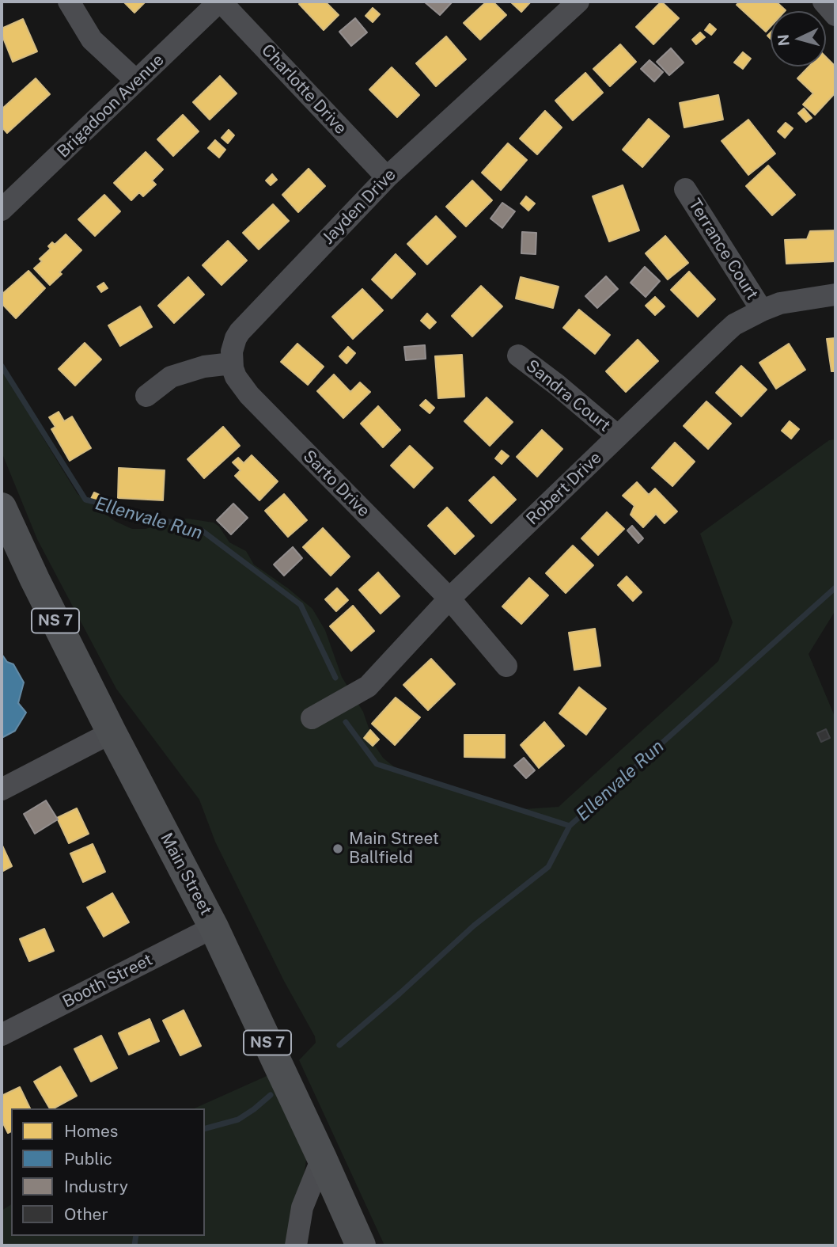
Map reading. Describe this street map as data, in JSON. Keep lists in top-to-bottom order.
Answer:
{
  "streets": {
    "main road": ["NS 7", "Main Street"],
    "street": [
      "Charlotte Drive",
      "Brigadoon Avenue",
      "Jayden Drive",
      "Terrance Court",
      "Sandra Court",
      "Sarto Drive",
      "Robert Drive",
      "Booth Street"
    ]
  },
  "crossings": [
    ["Charlotte Drive", "Brigadoon Avenue"],
    ["Charlotte Drive", "Jayden Drive"],
    ["Jayden Drive", "Sarto Drive"],
    ["Terrance Court", "Robert Drive"],
    ["Sandra Court", "Robert Drive"],
    ["Sarto Drive", "Robert Drive"],
    ["Main Street", "Booth Street"]
  ],
  "water": ["Ellenvale Run"],
  "places": ["Main Street Ballfield"],
  "legend": [
    "Homes",
    "Public",
    "Industry",
    "Other"
  ],
  "north": "left"
}
